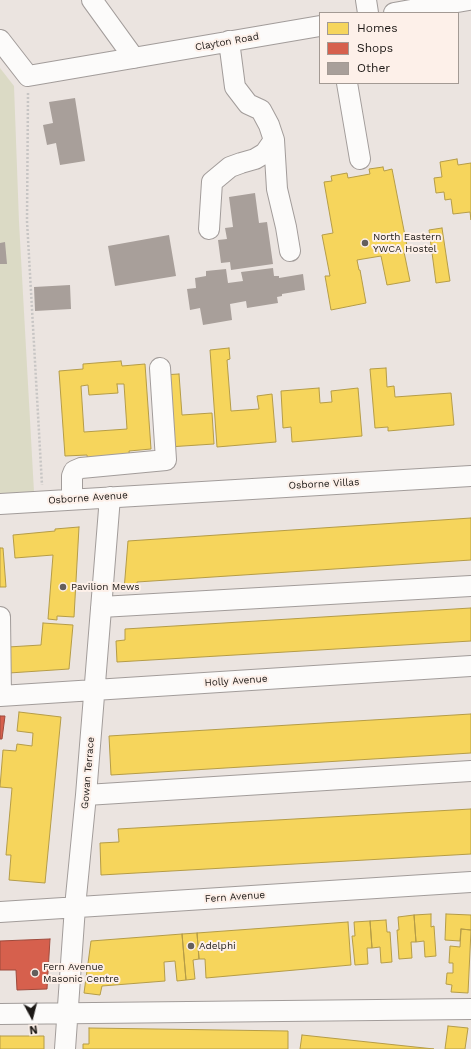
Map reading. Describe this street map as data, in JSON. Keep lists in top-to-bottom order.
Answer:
{
  "streets": {
    "street": [
      "Clayton Road",
      "Osborne Villas",
      "Osborne Avenue",
      "Holly Avenue",
      "Gowan Terrace",
      "Fern Avenue"
    ]
  },
  "crossings": [
    ["Osborne Villas", "Osborne Avenue"],
    ["Osborne Avenue", "Gowan Terrace"],
    ["Holly Avenue", "Gowan Terrace"],
    ["Gowan Terrace", "Fern Avenue"]
  ],
  "places": [
    "North Eastern YWCA Hostel",
    "Pavilion Mews",
    "Adelphi",
    "Fern Avenue Masonic Centre"
  ],
  "legend": ["Homes", "Shops", "Other"],
  "north": "bottom"
}
